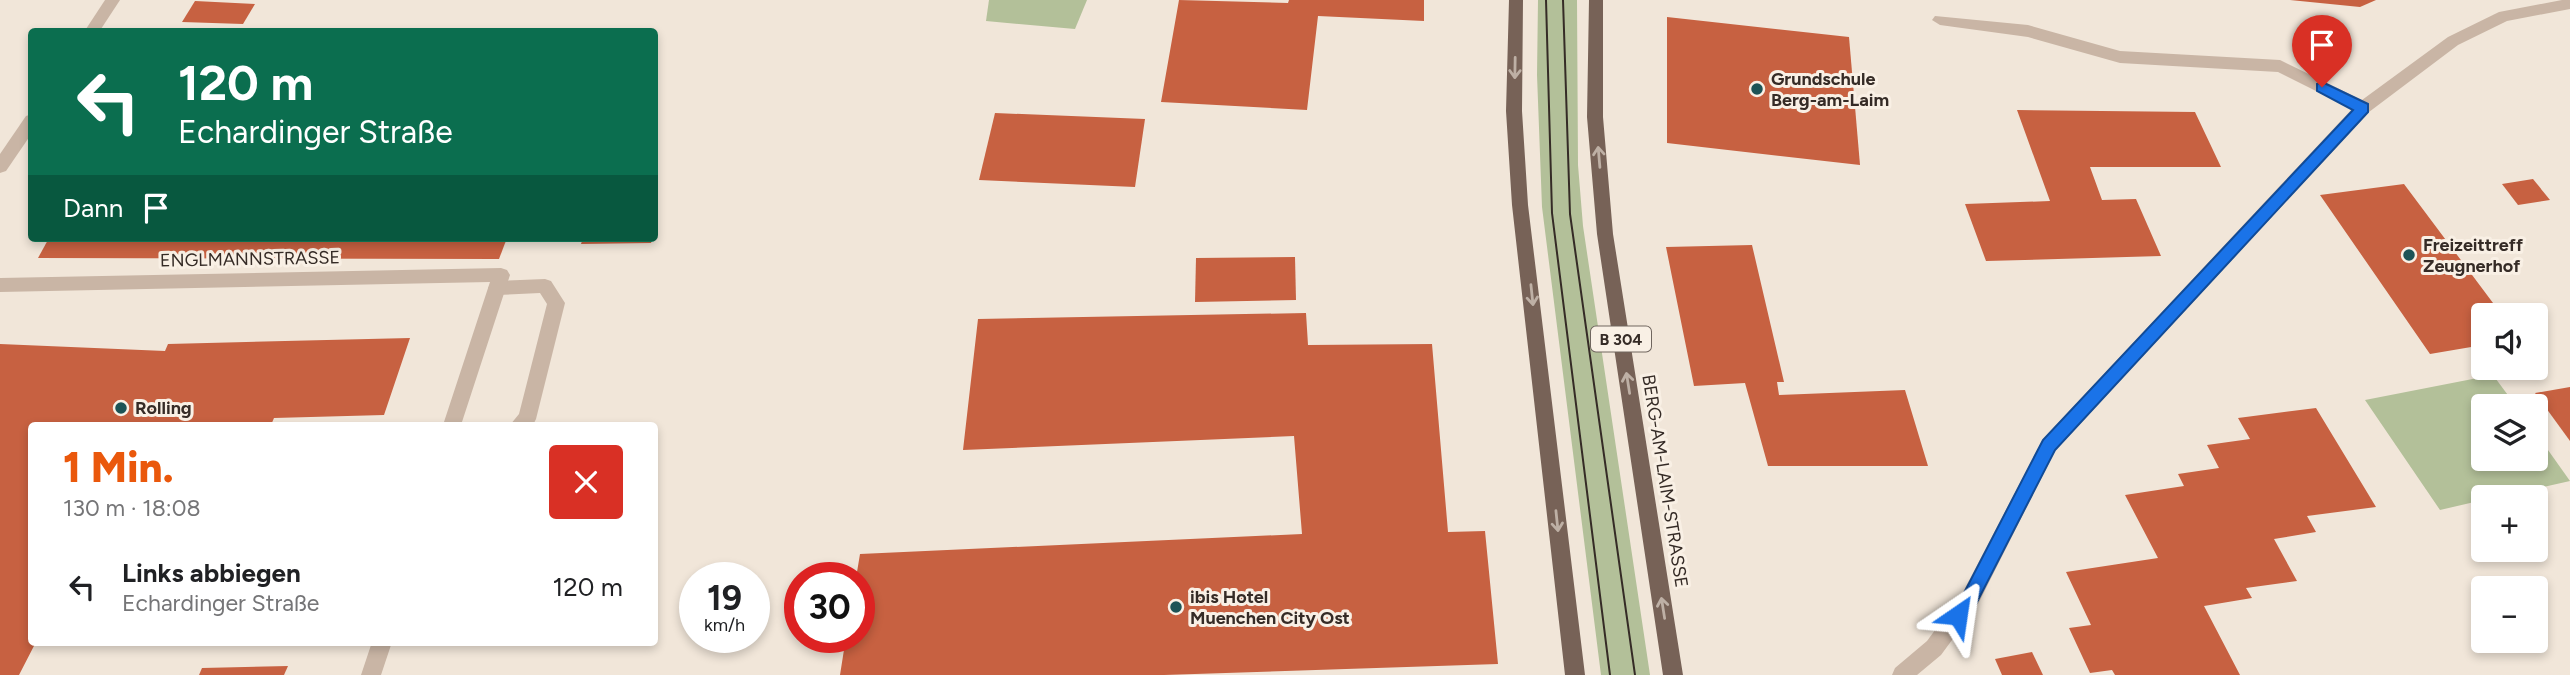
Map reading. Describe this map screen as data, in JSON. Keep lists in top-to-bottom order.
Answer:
{
  "streets": {
    "main road": ["B 304", "BERG-AM-LAIM-STRASSE"],
    "street": ["ENGLMANNSTRASSE"]
  },
  "places": [
    "Grundschule Berg-am-Laim",
    "Freizeittreff Zeugnerhof",
    "Rolling",
    "ibis Hotel Muenchen City Ost"
  ],
  "page": {
    "turn": ["120 m", "Echardinger Straße"],
    "then": "Dann",
    "map_buttons": ["+", "−"],
    "heading": ["1 Min.", "130 m · 18:08"],
    "list": [
      {
        "name": "Links abbiegen",
        "note": "Echardinger Straße",
        "value": "120 m"
      }
    ],
    "speed": "19 km/h",
    "limit": "30"
  }
}
